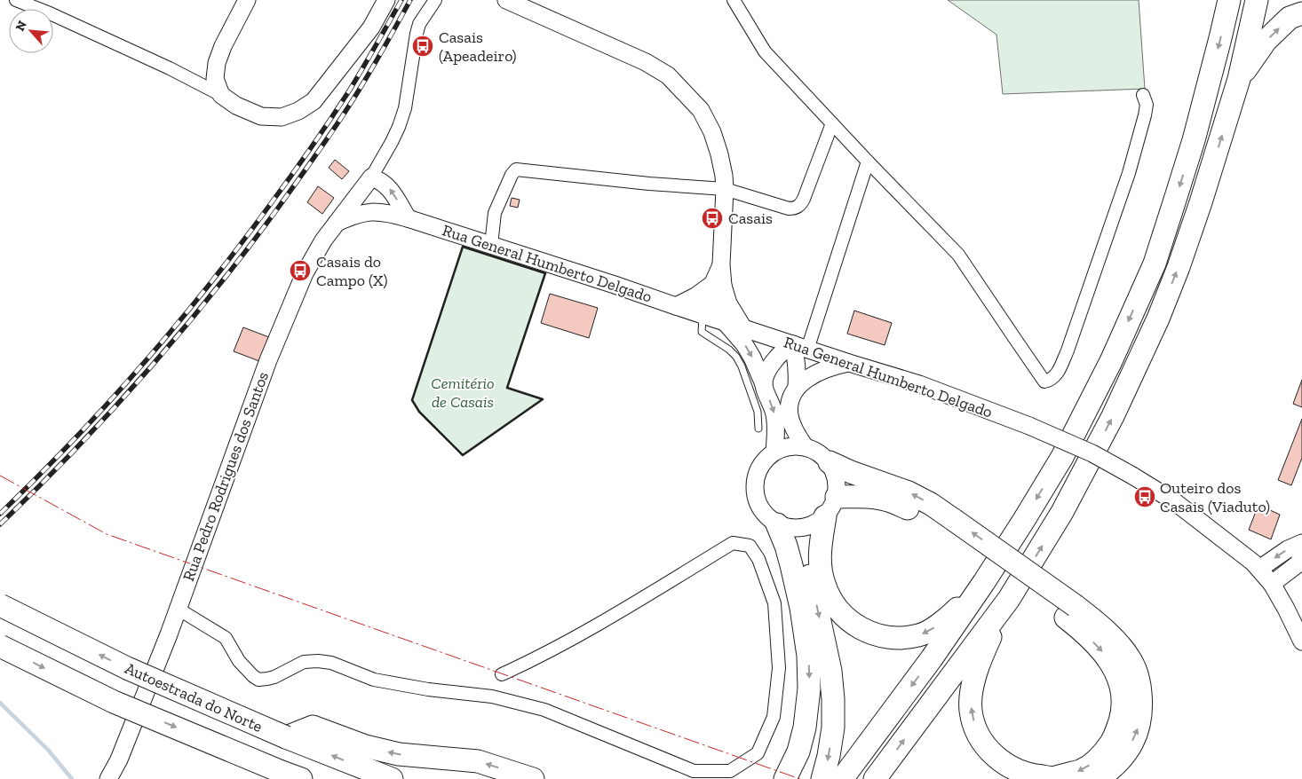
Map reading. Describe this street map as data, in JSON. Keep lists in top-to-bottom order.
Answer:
{
  "streets": {
    "highway": ["Autoestrada do Norte"],
    "street": ["Rua General Humberto Delgado", "Rua Pedro Rodrigues dos Santos"]
  },
  "crossings": [
    ["Rua General Humberto Delgado", "Rua Pedro Rodrigues dos Santos"]
  ],
  "parks": ["Cemitério de Casais"],
  "places": {
    "bus stop": [
      "Casais (Apeadeiro)",
      "Casais",
      "Casais do Campo (X)",
      "Outeiro dos Casais (Viaduto)"
    ]
  },
  "north": "top left"
}
